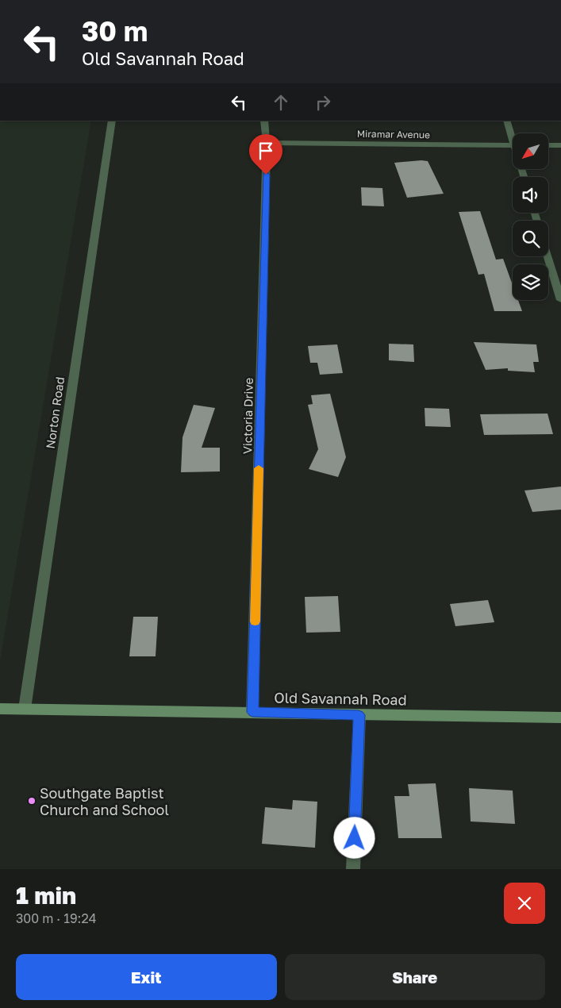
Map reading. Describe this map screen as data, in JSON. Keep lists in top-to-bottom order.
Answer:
{
  "streets": {
    "main road": ["Old Savannah Road"],
    "street": ["Miramar Avenue", "Norton Road", "Victoria Drive"]
  },
  "crossings": [
    ["Miramar Avenue", "Victoria Drive"],
    ["Norton Road", "Old Savannah Road"],
    ["Victoria Drive", "Old Savannah Road"]
  ],
  "places": ["Southgate Baptist Church and School"],
  "north": "bottom left",
  "page": {
    "turn": ["30 m", "Old Savannah Road"],
    "heading": ["1 min", "300 m · 19:24"],
    "buttons": ["Exit", "Share"]
  }
}
